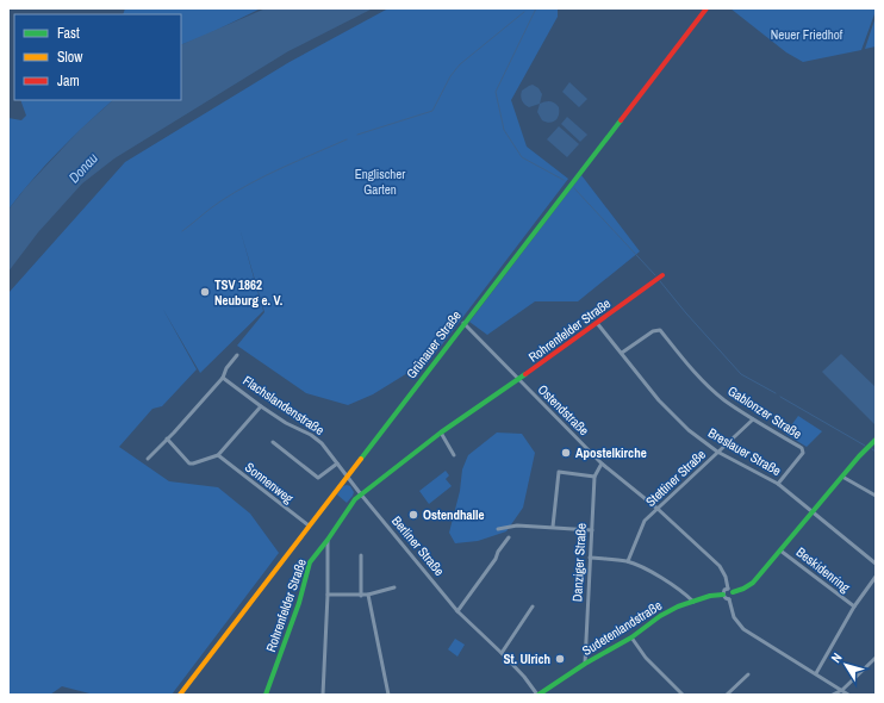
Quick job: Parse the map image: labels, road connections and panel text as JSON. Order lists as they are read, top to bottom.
{
  "streets": {
    "street": [
      "Rohrenfelder Straße",
      "Grünauer Straße",
      "Flachslandenstraße",
      "Ostendstraße",
      "Gablonzer Straße",
      "Breslauer Straße",
      "Stettiner Straße",
      "Sonnenweg",
      "Berliner Straße",
      "Danziger Straße",
      "Beskidenring",
      "Sudetenlandstraße"
    ]
  },
  "crossings": [
    ["Rohrenfelder Straße", "Ostendstraße"],
    ["Rohrenfelder Straße", "Breslauer Straße"],
    ["Rohrenfelder Straße", "Berliner Straße"],
    ["Grünauer Straße", "Flachslandenstraße"],
    ["Grünauer Straße", "Ostendstraße"],
    ["Grünauer Straße", "Sonnenweg"],
    ["Grünauer Straße", "Berliner Straße"],
    ["Flachslandenstraße", "Berliner Straße"],
    ["Ostendstraße", "Stettiner Straße"],
    ["Ostendstraße", "Danziger Straße"],
    ["Ostendstraße", "Sudetenlandstraße"],
    ["Gablonzer Straße", "Breslauer Straße"],
    ["Gablonzer Straße", "Stettiner Straße"],
    ["Breslauer Straße", "Stettiner Straße"],
    ["Berliner Straße", "Sudetenlandstraße"],
    ["Danziger Straße", "Sudetenlandstraße"]
  ],
  "water": ["Donau"],
  "parks": ["Neuer Friedhof", "Englischer Garten"],
  "places": [
    "TSV 1862 Neuburg e. V.",
    "Apostelkirche",
    "Ostendhalle",
    "St. Ulrich"
  ],
  "legend": ["Fast", "Slow", "Jam"],
  "north": "top left"
}
